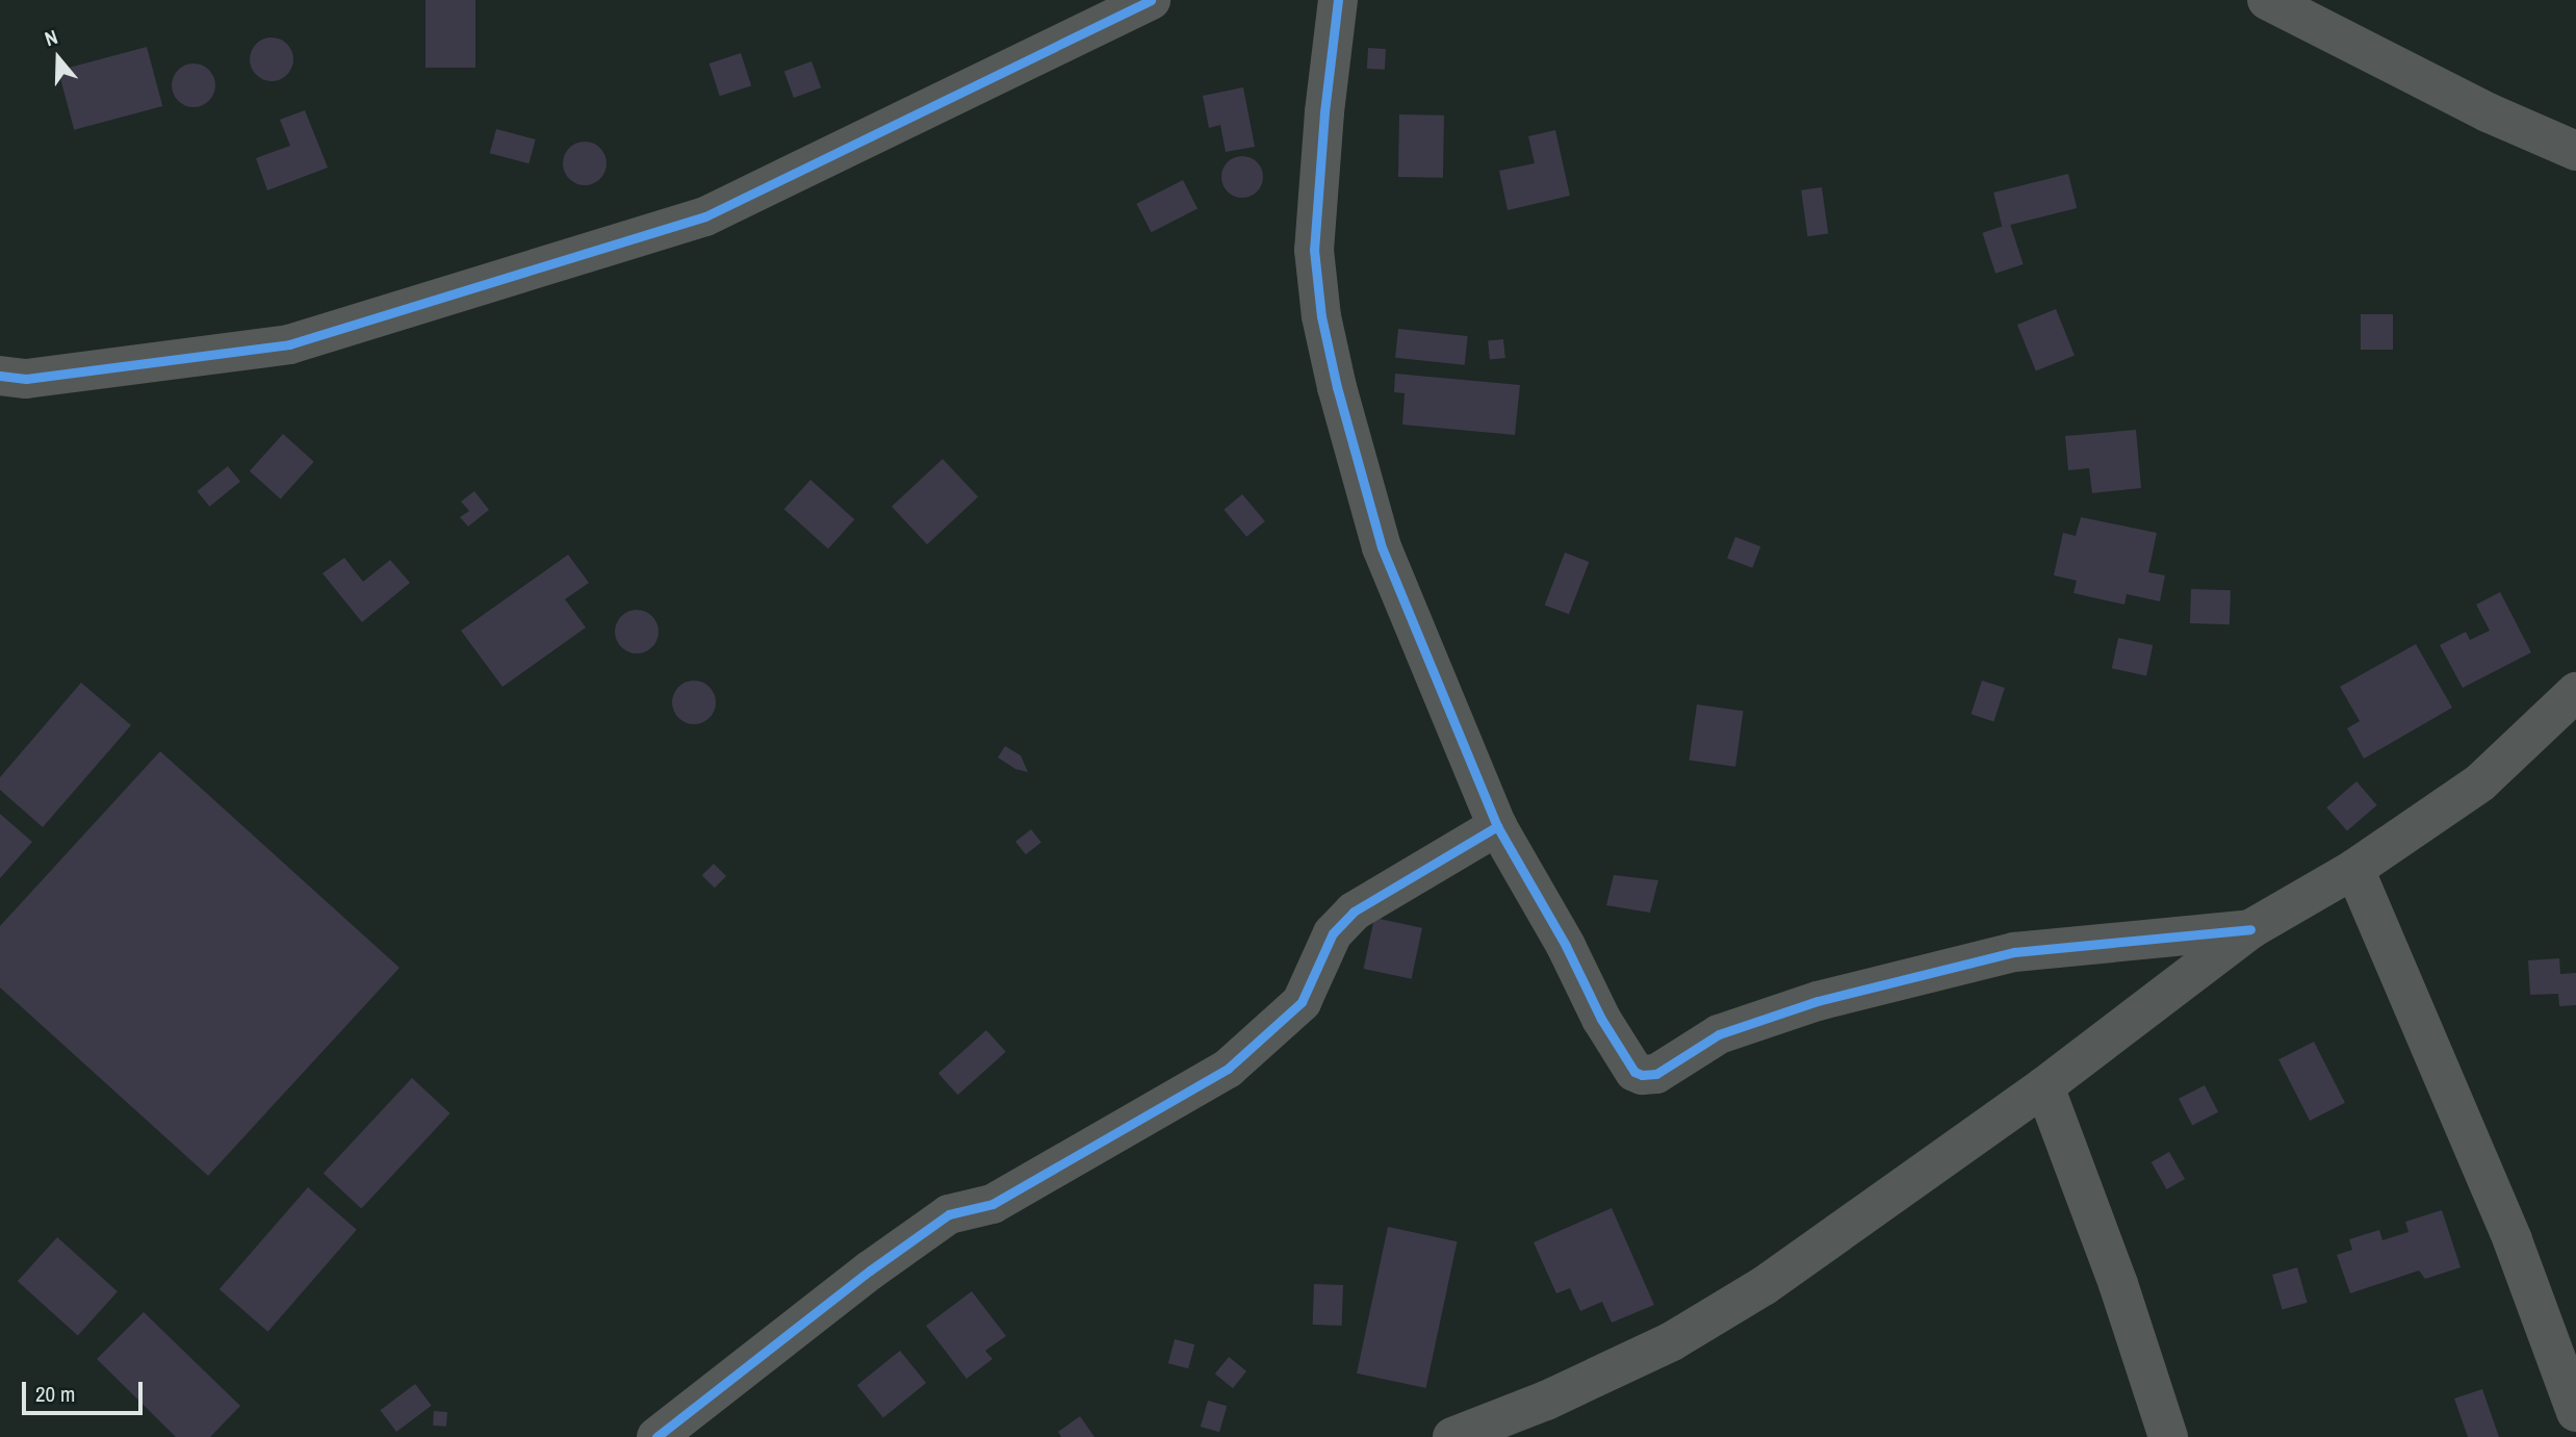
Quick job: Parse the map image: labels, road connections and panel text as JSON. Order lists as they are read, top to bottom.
{
  "scale_bar": "20 m",
  "north": "top"
}
